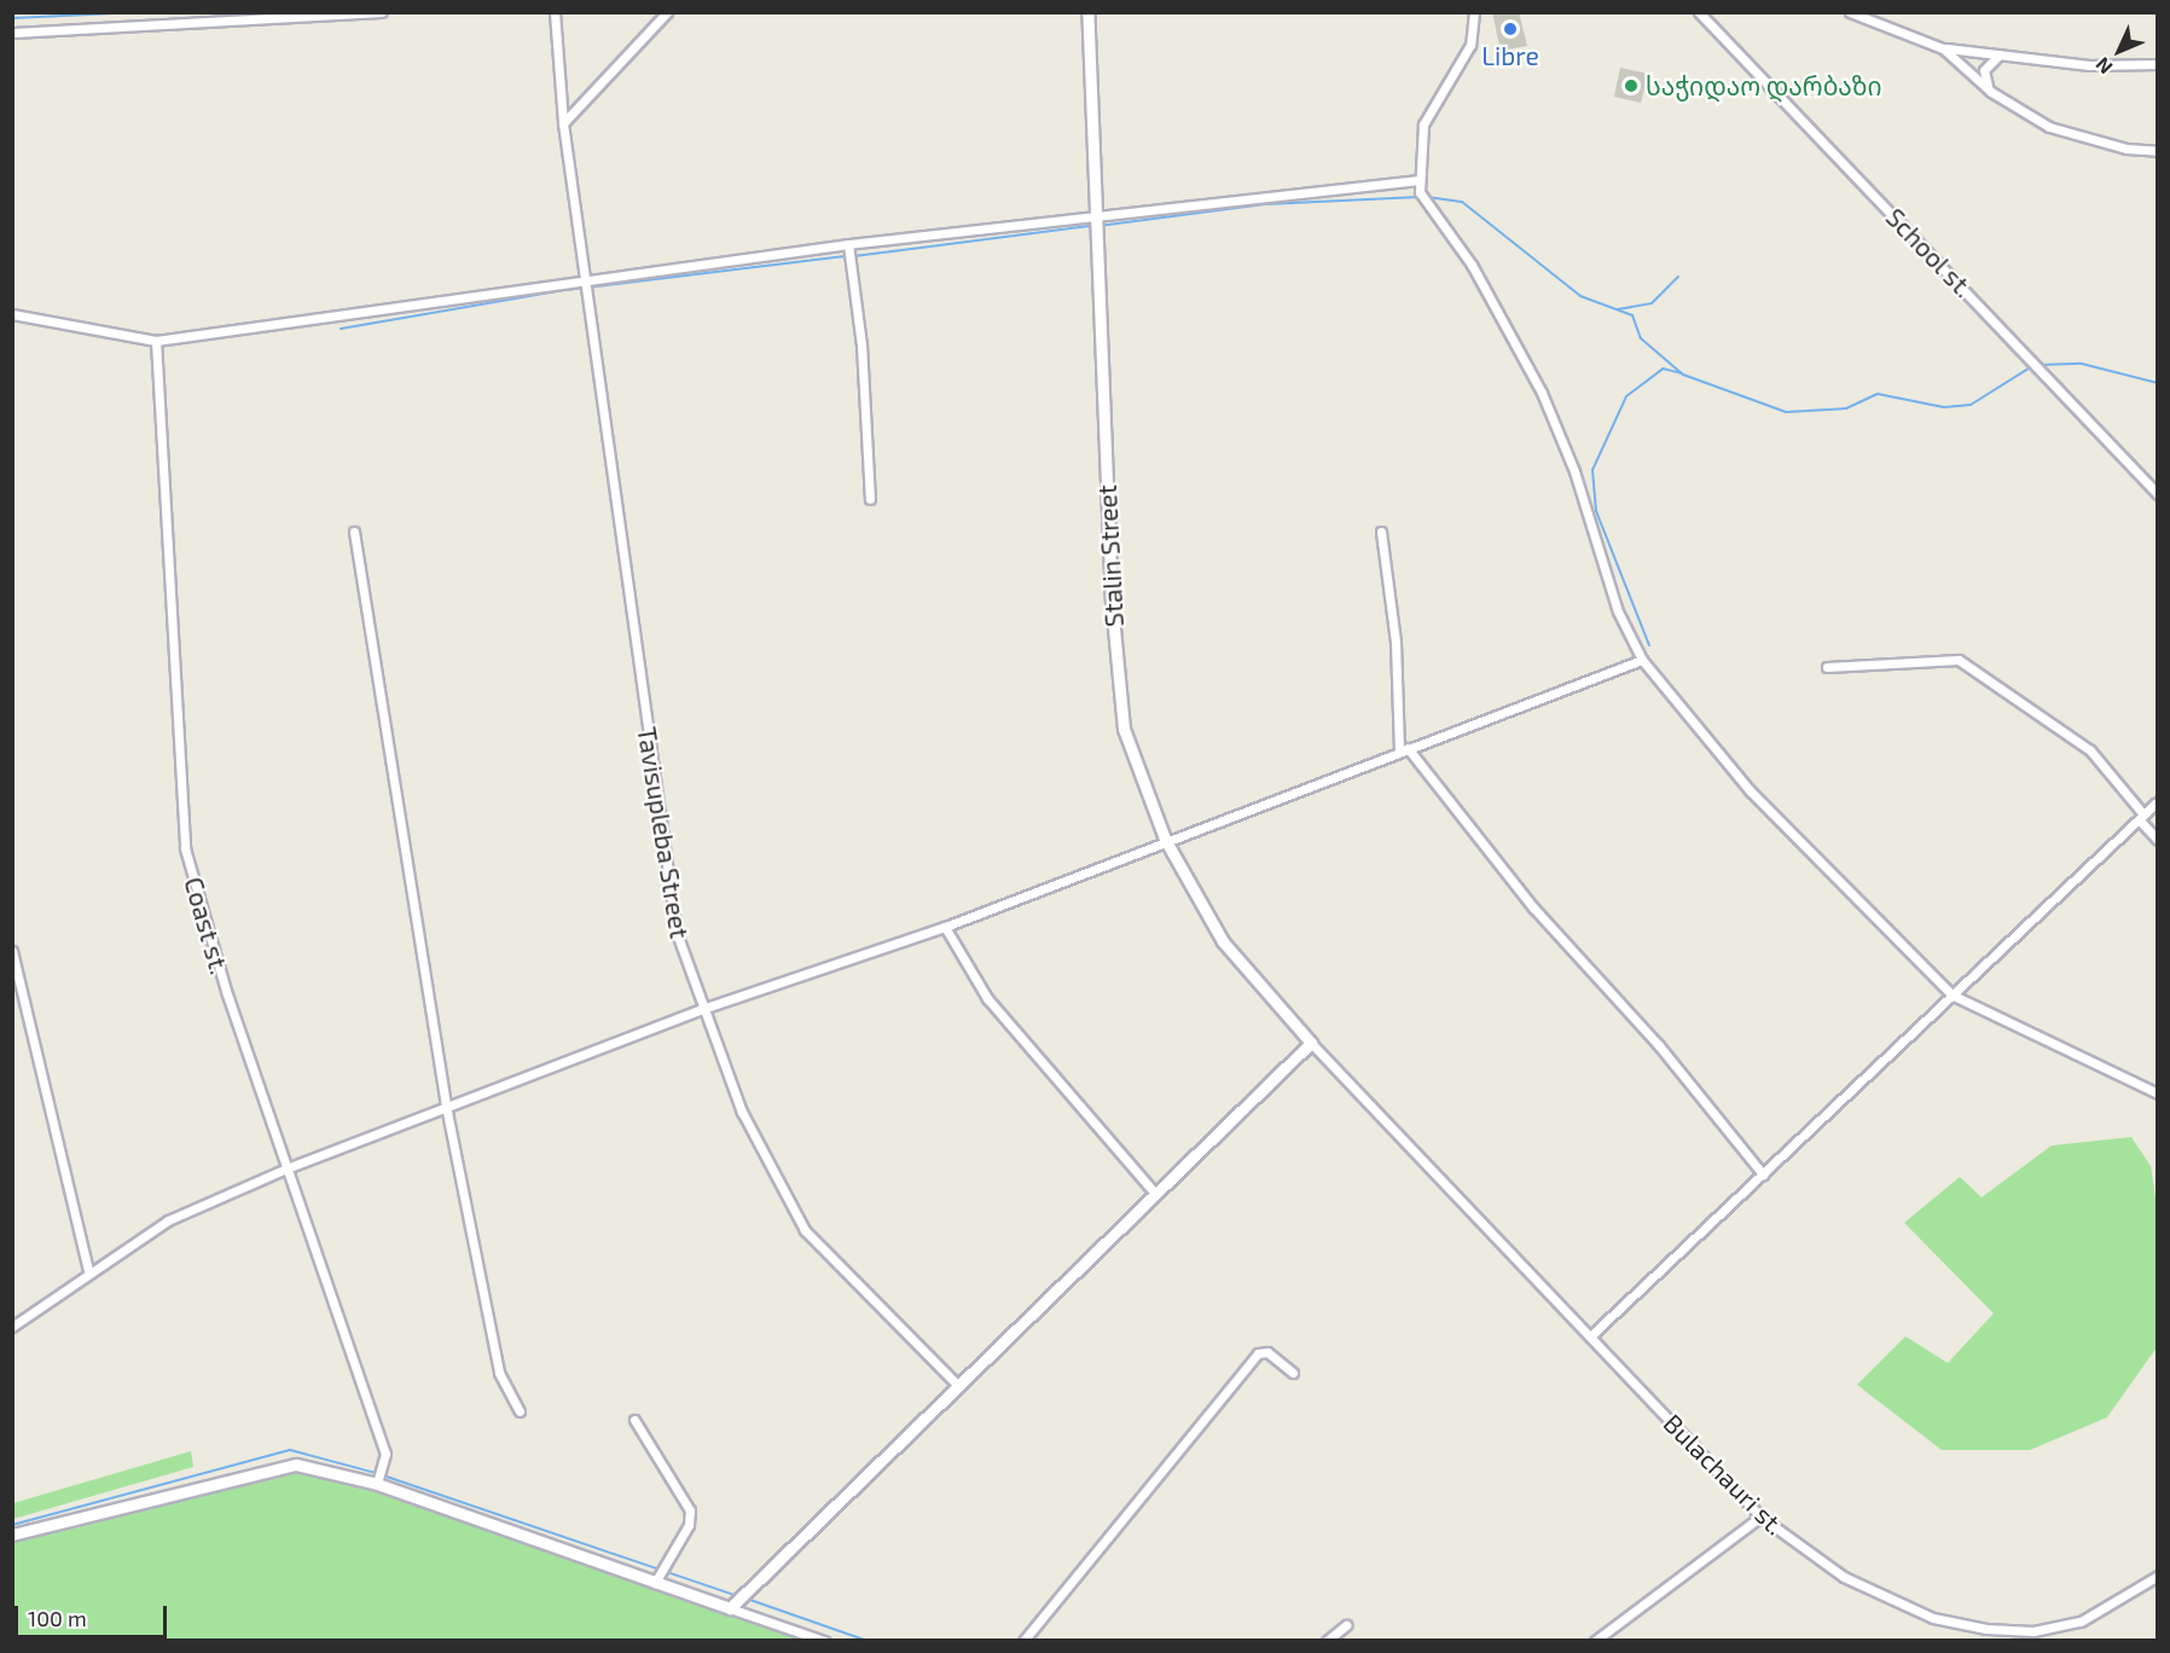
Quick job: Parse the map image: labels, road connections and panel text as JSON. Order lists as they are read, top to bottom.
{
  "streets": {
    "street": [
      "School st.",
      "Stalin Street",
      "Tavisupleba Street",
      "Coast st.",
      "Bulachauri st."
    ]
  },
  "crossings": [
    ["Stalin Street", "Bulachauri st."]
  ],
  "places": ["Libre", "საჭიდაო დარბაზი"],
  "scale_bar": "100 m",
  "north": "bottom left"
}
